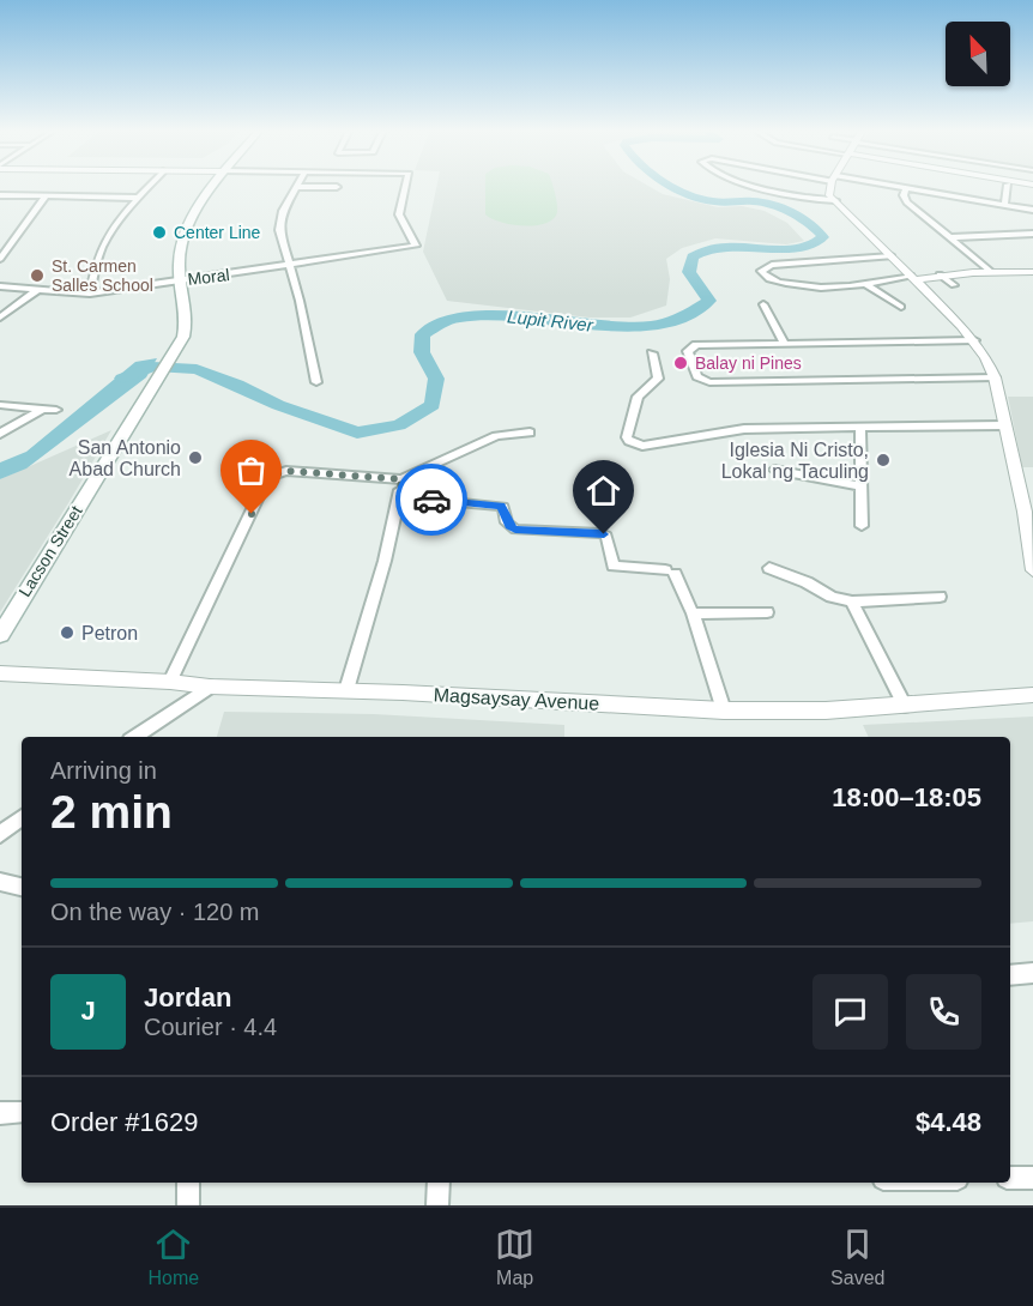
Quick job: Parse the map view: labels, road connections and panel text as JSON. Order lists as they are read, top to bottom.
{
  "streets": {
    "main road": ["Lacson Street"],
    "street": ["Moral", "Magsaysay Avenue"]
  },
  "crossings": [
    ["Moral", "Lacson Street"]
  ],
  "water": ["Lupit River"],
  "places": [
    "Center Line",
    "St. Carmen Salles School",
    "Balay ni Pines",
    "San Antonio Abad Church",
    "Iglesia Ni Cristo, Lokal ng Taculing",
    "Petron"
  ],
  "north": "top left",
  "page": {
    "heading": ["2 min", "Arriving in", "18:00–18:05"],
    "panel": [
      "Jordan",
      "Courier · 4.4",
      "Order #1629",
      "$4.48"
    ],
    "bar": "On the way · 120 m",
    "round": "J",
    "tabs": ["Home", "Map", "Saved"]
  }
}
